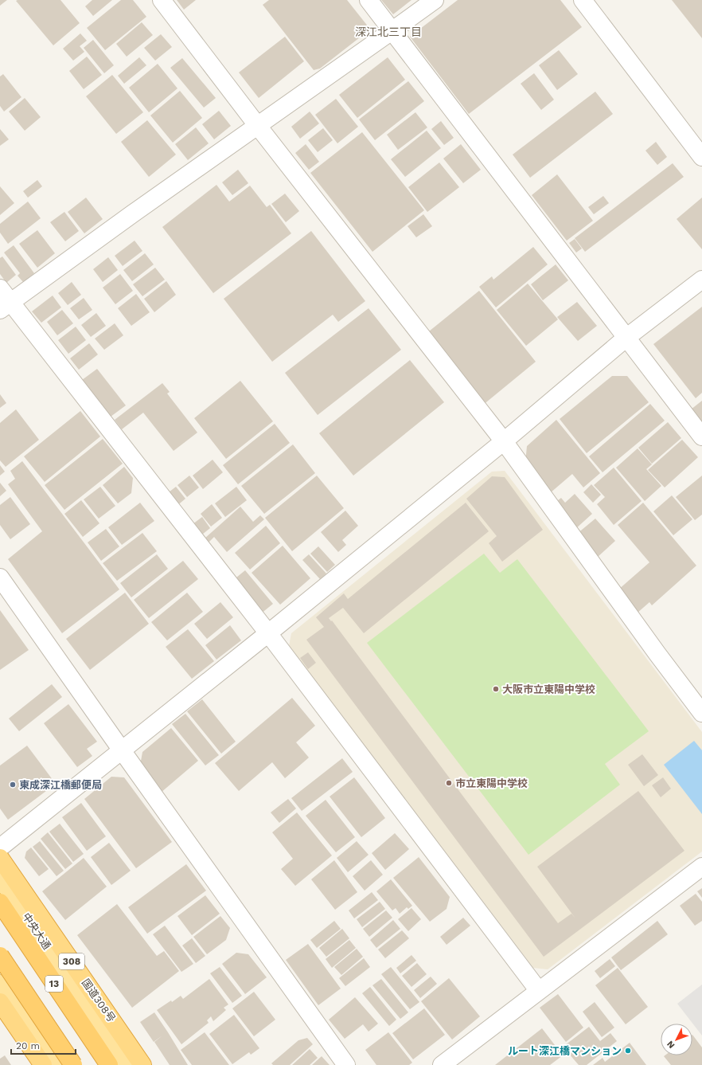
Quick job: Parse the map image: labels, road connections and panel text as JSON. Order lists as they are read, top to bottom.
{
  "streets": {
    "highway": ["308", "13", "国道308号"],
    "main road": ["中央大通"]
  },
  "districts": ["深江北三丁目"],
  "places": [
    "大阪市立東陽中学校",
    "市立東陽中学校",
    "東成深江橋郵便局",
    "ルート深江橋マンション"
  ],
  "scale_bar": "20 m",
  "north": "bottom left"
}
